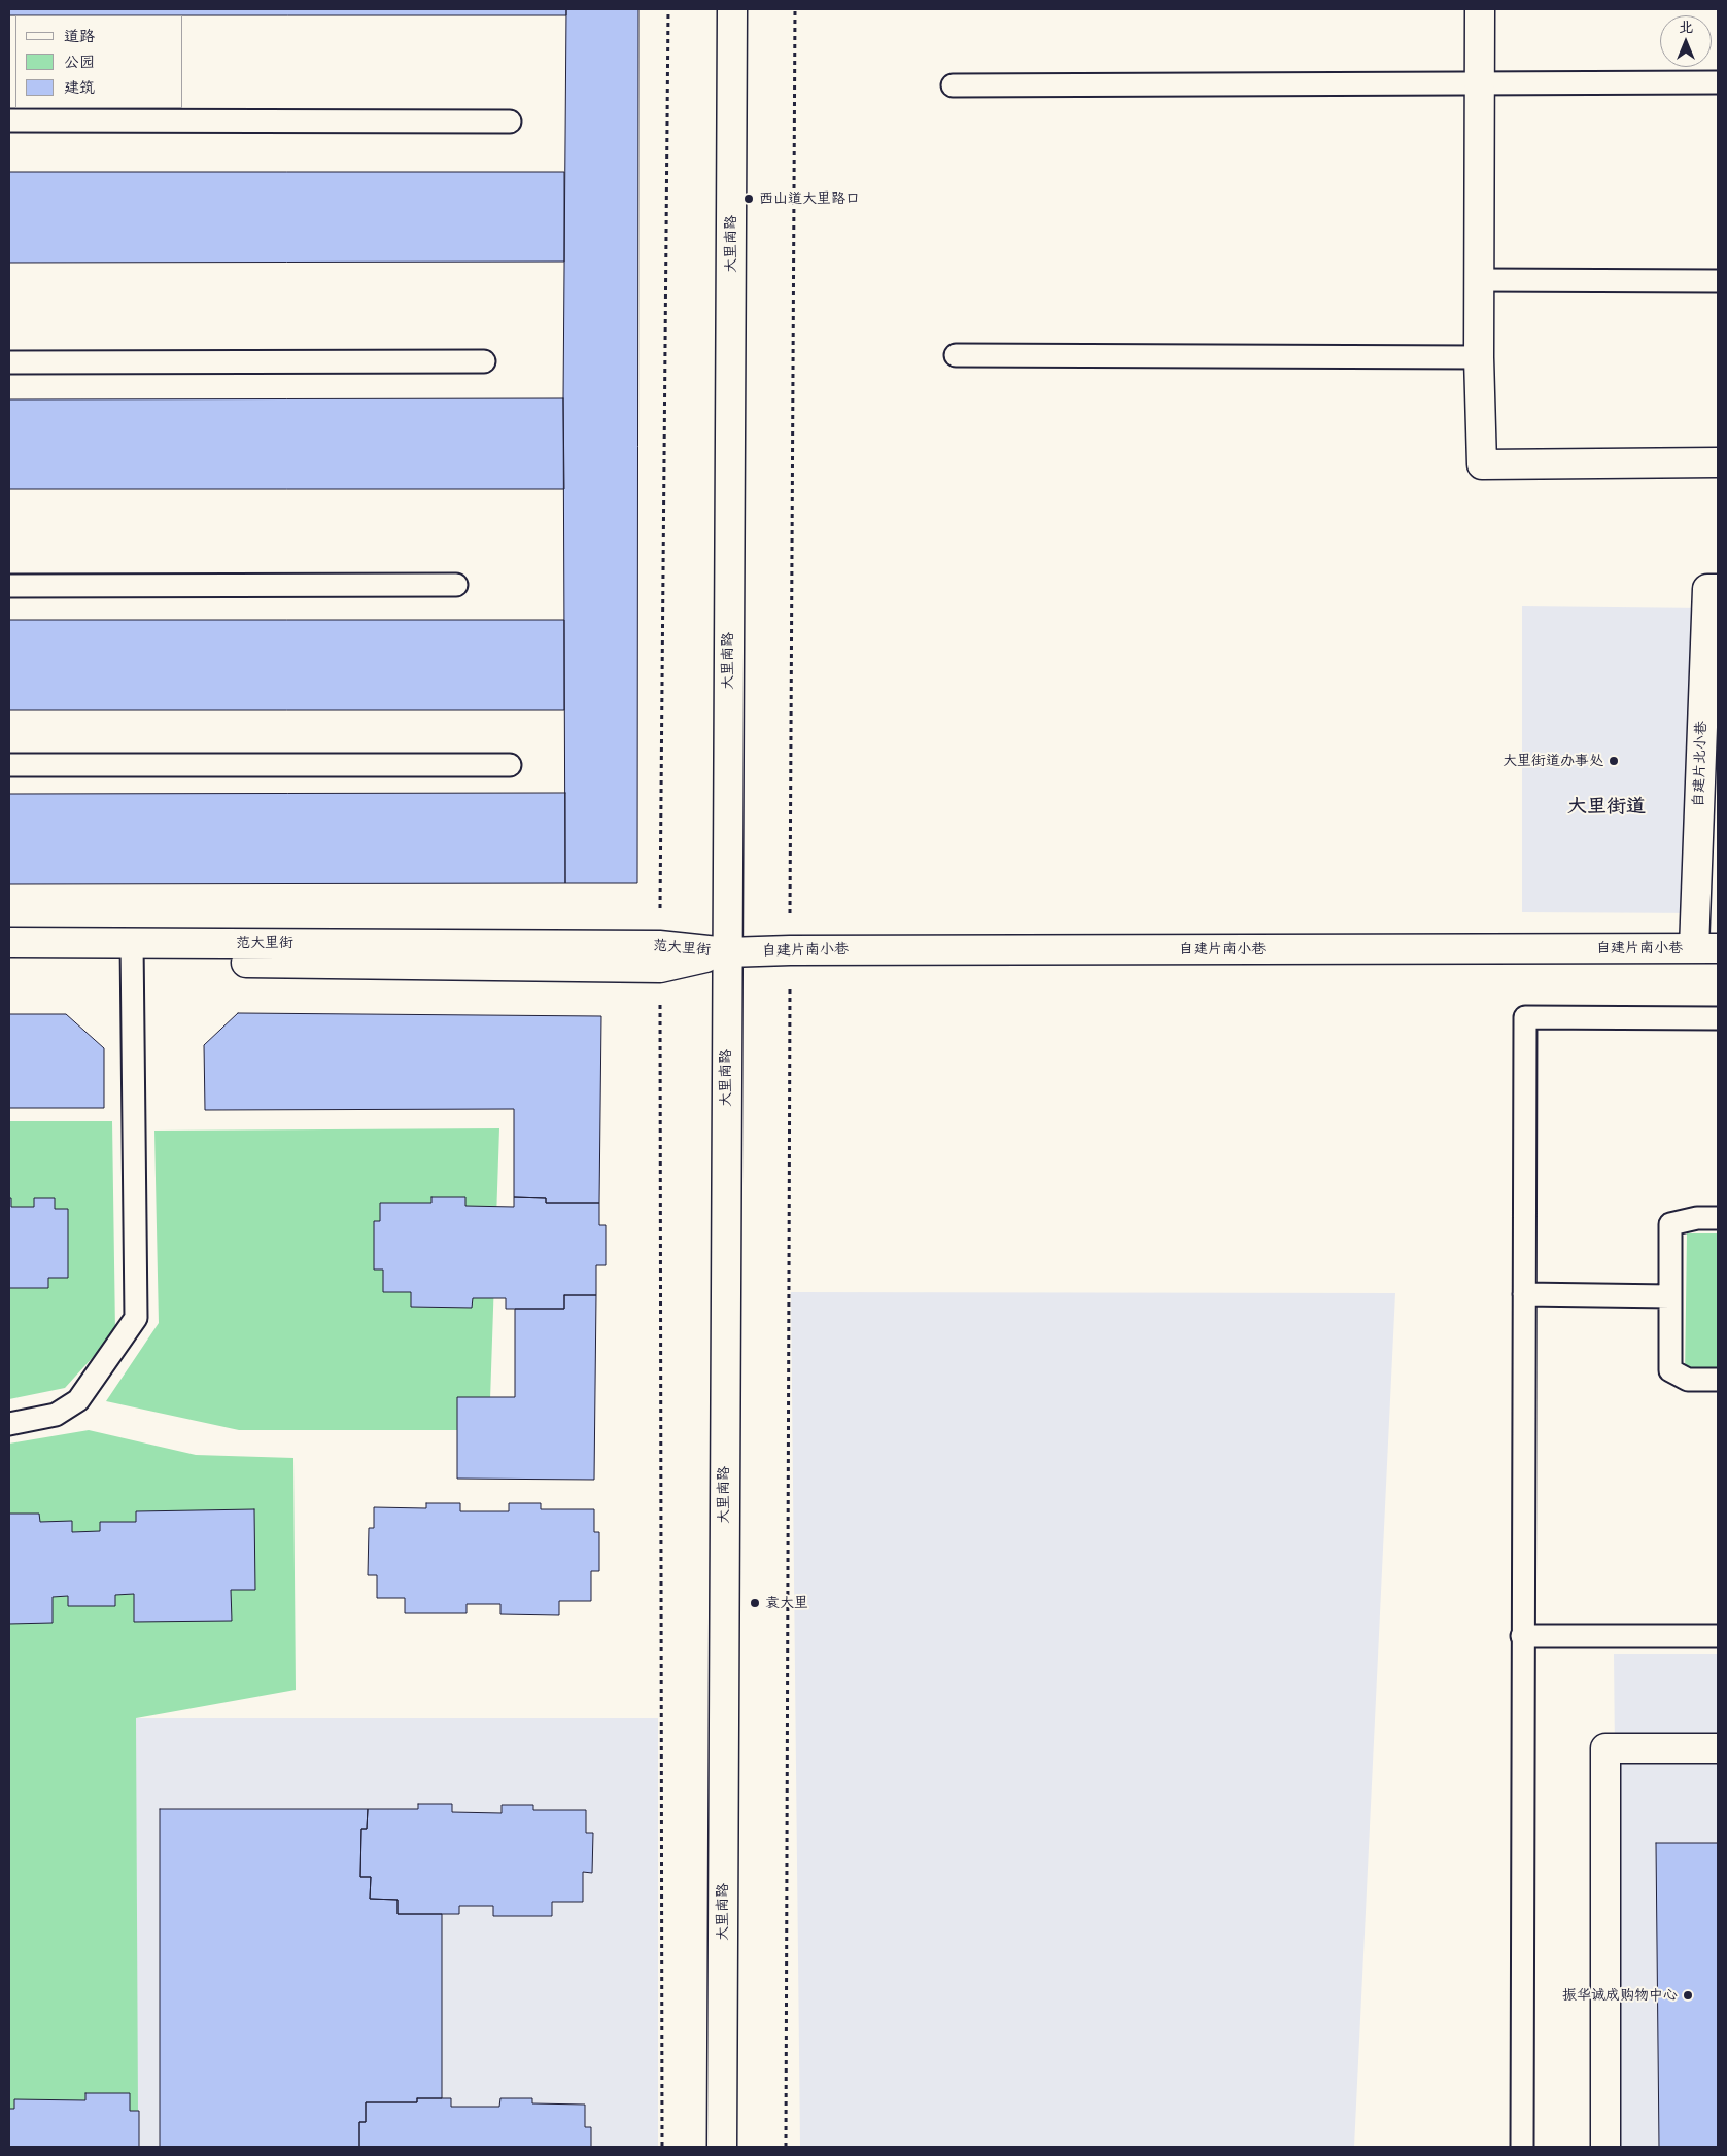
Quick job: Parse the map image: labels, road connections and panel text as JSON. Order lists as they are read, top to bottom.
{
  "streets": {
    "street": [
      "大里南路",
      "自建片北小巷",
      "范大里街",
      "自建片南小巷"
    ]
  },
  "crossings": [
    ["大里南路", "范大里街"],
    ["大里南路", "自建片南小巷"],
    ["自建片北小巷", "自建片南小巷"],
    ["范大里街", "自建片南小巷"]
  ],
  "districts": ["大里街道"],
  "places": [
    "西山道大里路口",
    "大里街道办事处",
    "袁大里",
    "振华诚成购物中心"
  ],
  "legend": ["道路", "公园", "建筑"],
  "north": "top"
}
